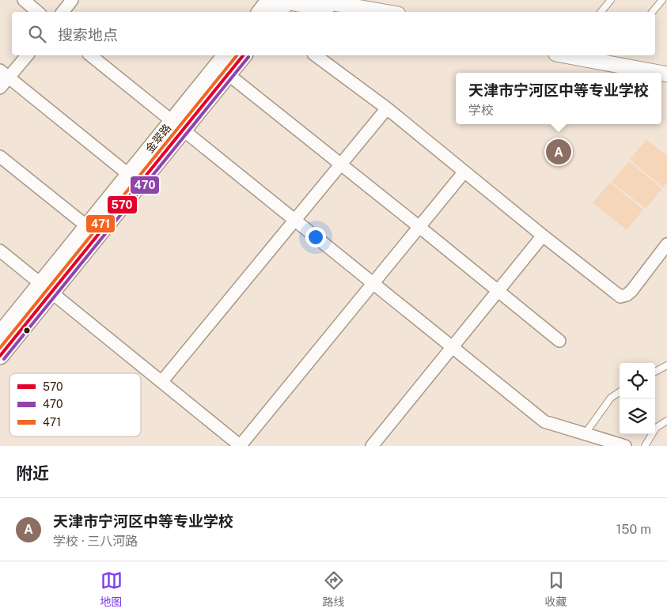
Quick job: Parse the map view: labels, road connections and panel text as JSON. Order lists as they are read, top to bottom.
{
  "streets": {
    "main road": ["金翠路"]
  },
  "lines": ["transit line 570", "transit line 471", "transit line 470"],
  "legend": ["570", "470", "471"],
  "page": {
    "search": "搜索地点",
    "popup": ["天津市宁河区中等专业学校", "学校"],
    "pins": "A",
    "heading": "附近",
    "list": [
      {
        "mark": "A",
        "name": "天津市宁河区中等专业学校",
        "note": "学校 · 三八河路",
        "value": "150 m"
      }
    ],
    "nav": ["地图", "路线", "收藏"]
  }
}
